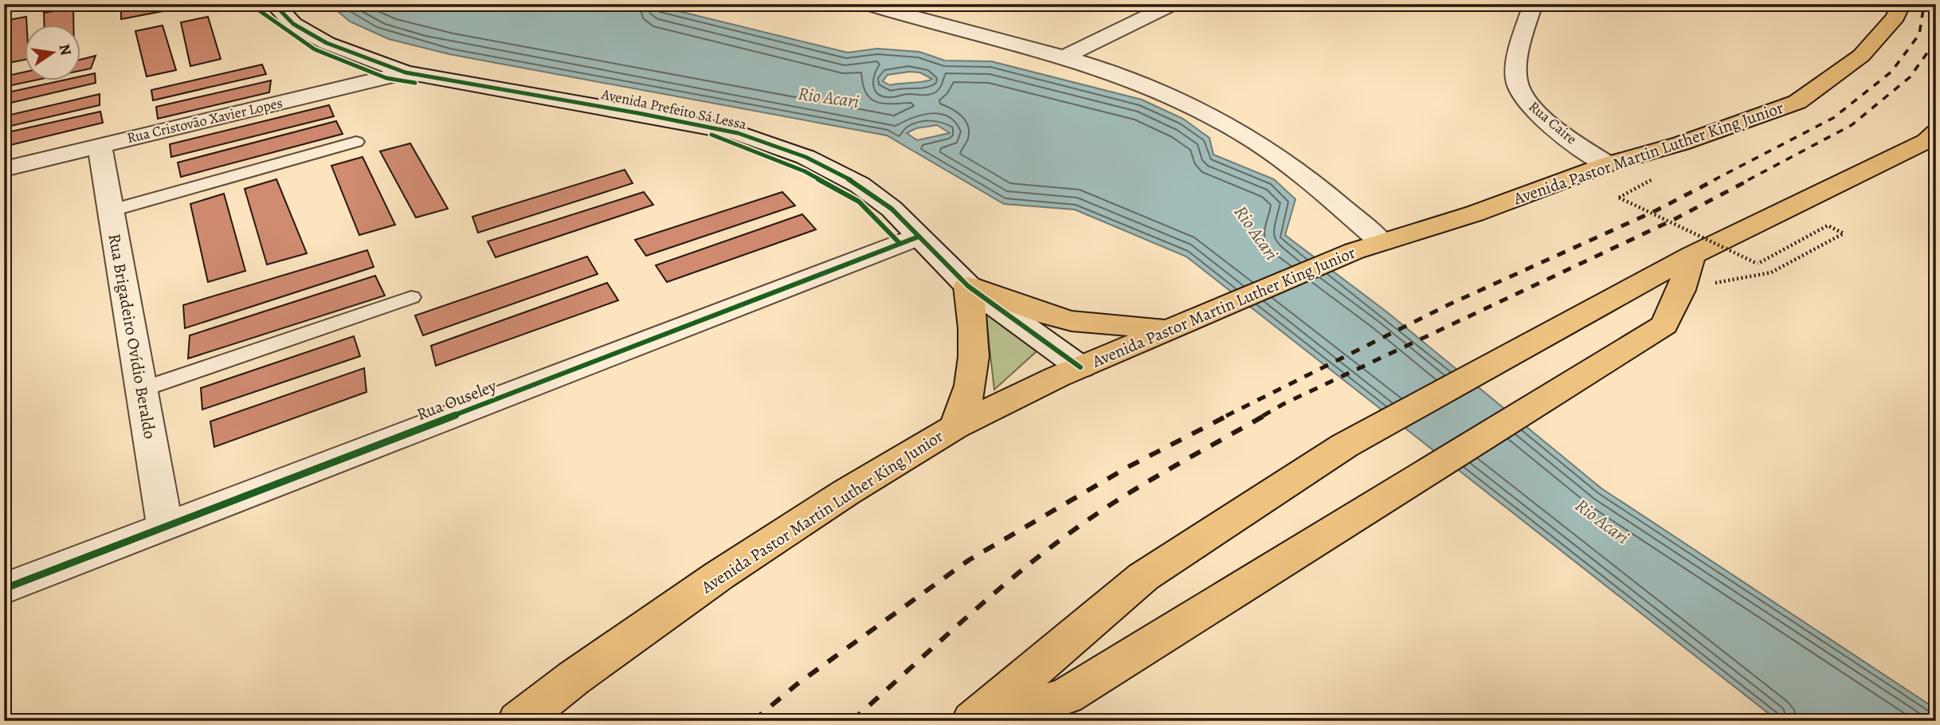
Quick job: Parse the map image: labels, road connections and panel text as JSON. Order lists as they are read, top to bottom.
{
  "streets": {
    "main road": ["Avenida Pastor Martin Luther King Junior"],
    "street": [
      "Avenida Prefeito Sá Lessa",
      "Rua Cristovão Xavier Lopes",
      "Rua Caire",
      "Rua Brigadeiro Ovídio Beraldo",
      "Rua Ouseley"
    ]
  },
  "crossings": [
    ["Avenida Prefeito Sá Lessa", "Rua Cristovão Xavier Lopes"],
    ["Avenida Prefeito Sá Lessa", "Avenida Pastor Martin Luther King Junior"],
    ["Avenida Prefeito Sá Lessa", "Rua Ouseley"],
    ["Rua Cristovão Xavier Lopes", "Rua Brigadeiro Ovídio Beraldo"],
    ["Rua Caire", "Avenida Pastor Martin Luther King Junior"],
    ["Rua Brigadeiro Ovídio Beraldo", "Rua Ouseley"]
  ],
  "water": ["Rio Acari"],
  "north": "right"
}
